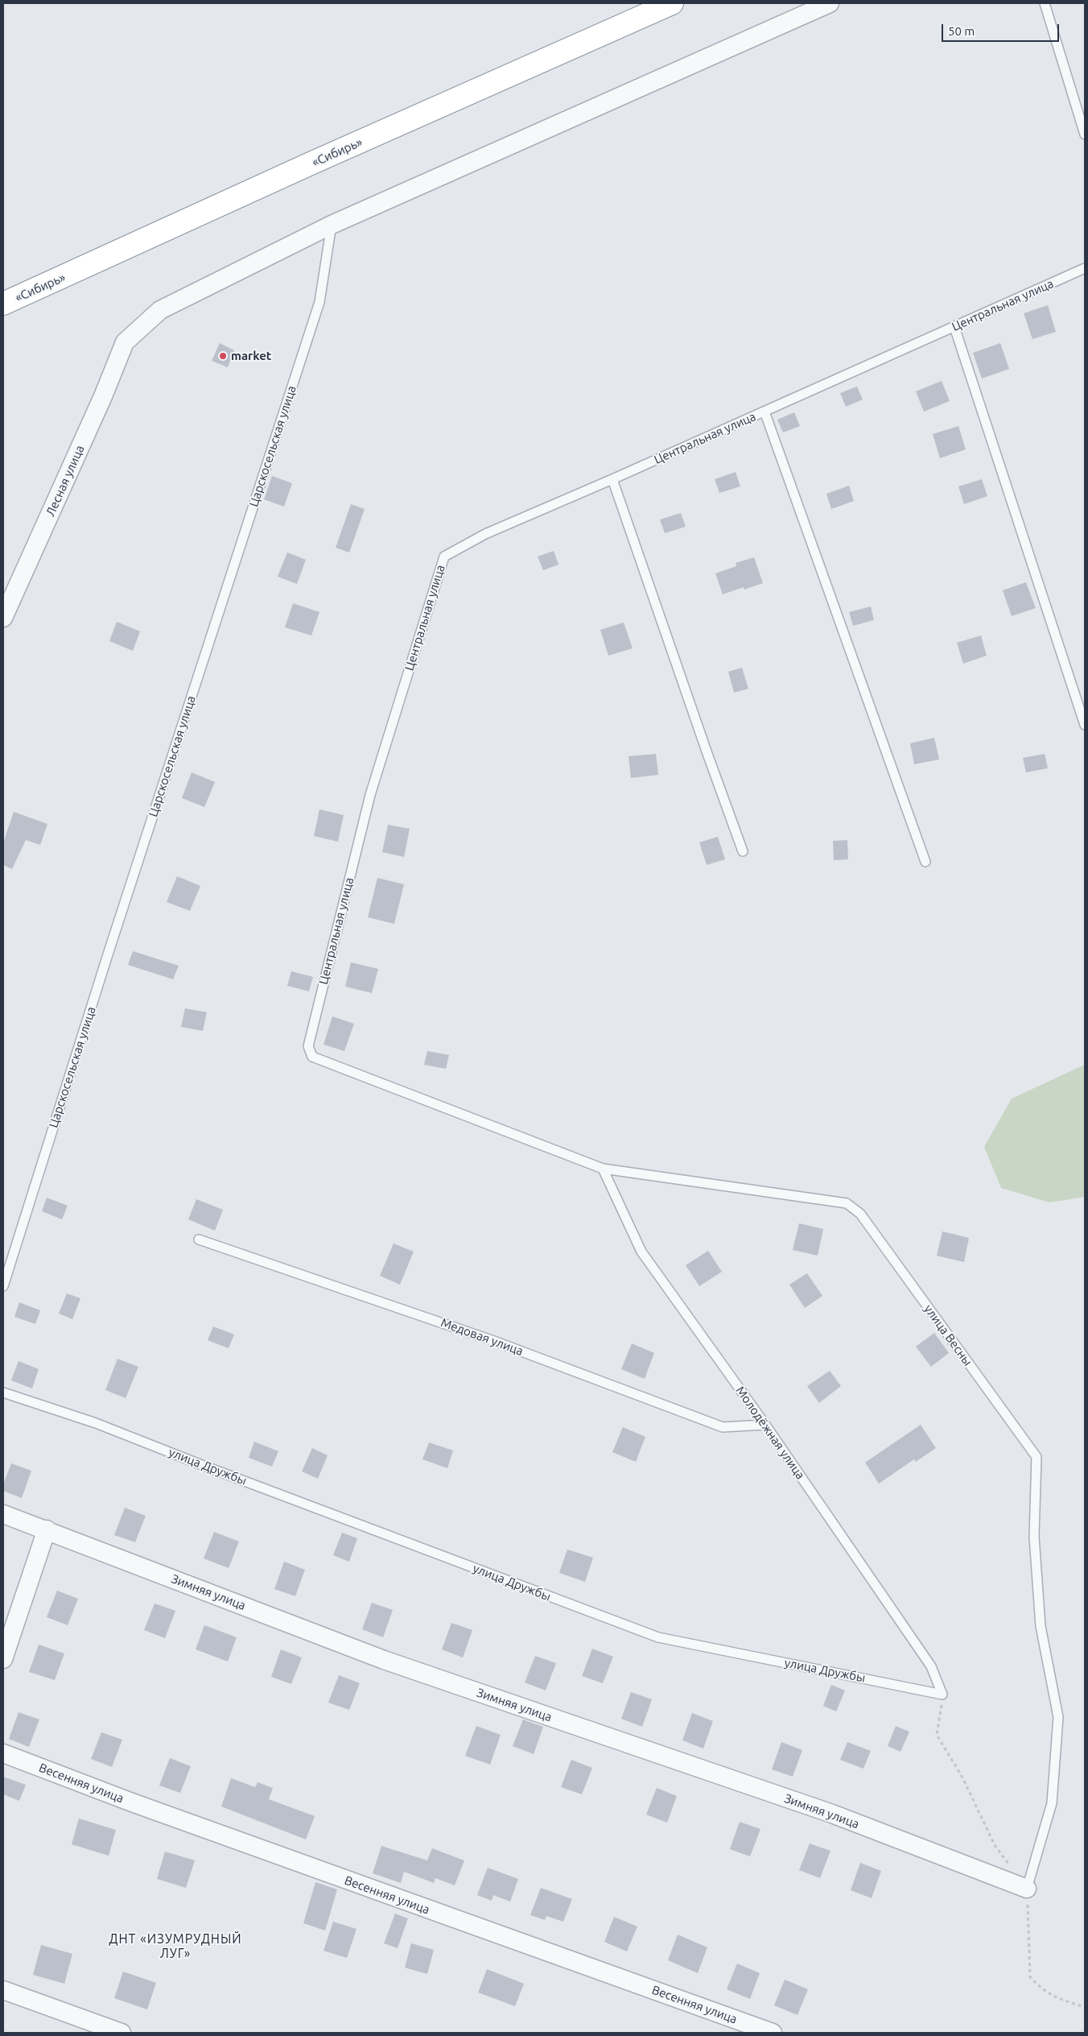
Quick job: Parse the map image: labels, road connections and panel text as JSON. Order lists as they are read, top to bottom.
{
  "streets": {
    "highway": ["«Сибирь»"],
    "street": ["Лесная улица", "Зимняя улица", "Весенняя улица"],
    "lane": [
      "Центральная улица",
      "Царскосельская улица",
      "улица Весны",
      "Медовая улица",
      "Молодёжная улица",
      "улица Дружбы"
    ]
  },
  "crossings": [
    ["Центральная улица", "улица Весны"],
    ["Центральная улица", "Молодёжная улица"],
    ["Царскосельская улица", "Лесная улица"],
    ["улица Весны", "Зимняя улица"],
    ["Медовая улица", "Молодёжная улица"],
    ["Молодёжная улица", "улица Дружбы"]
  ],
  "districts": ["ДНТ «ИЗУМРУДНЫЙ ЛУГ»"],
  "places": ["market"],
  "scale_bar": "50 m"
}
